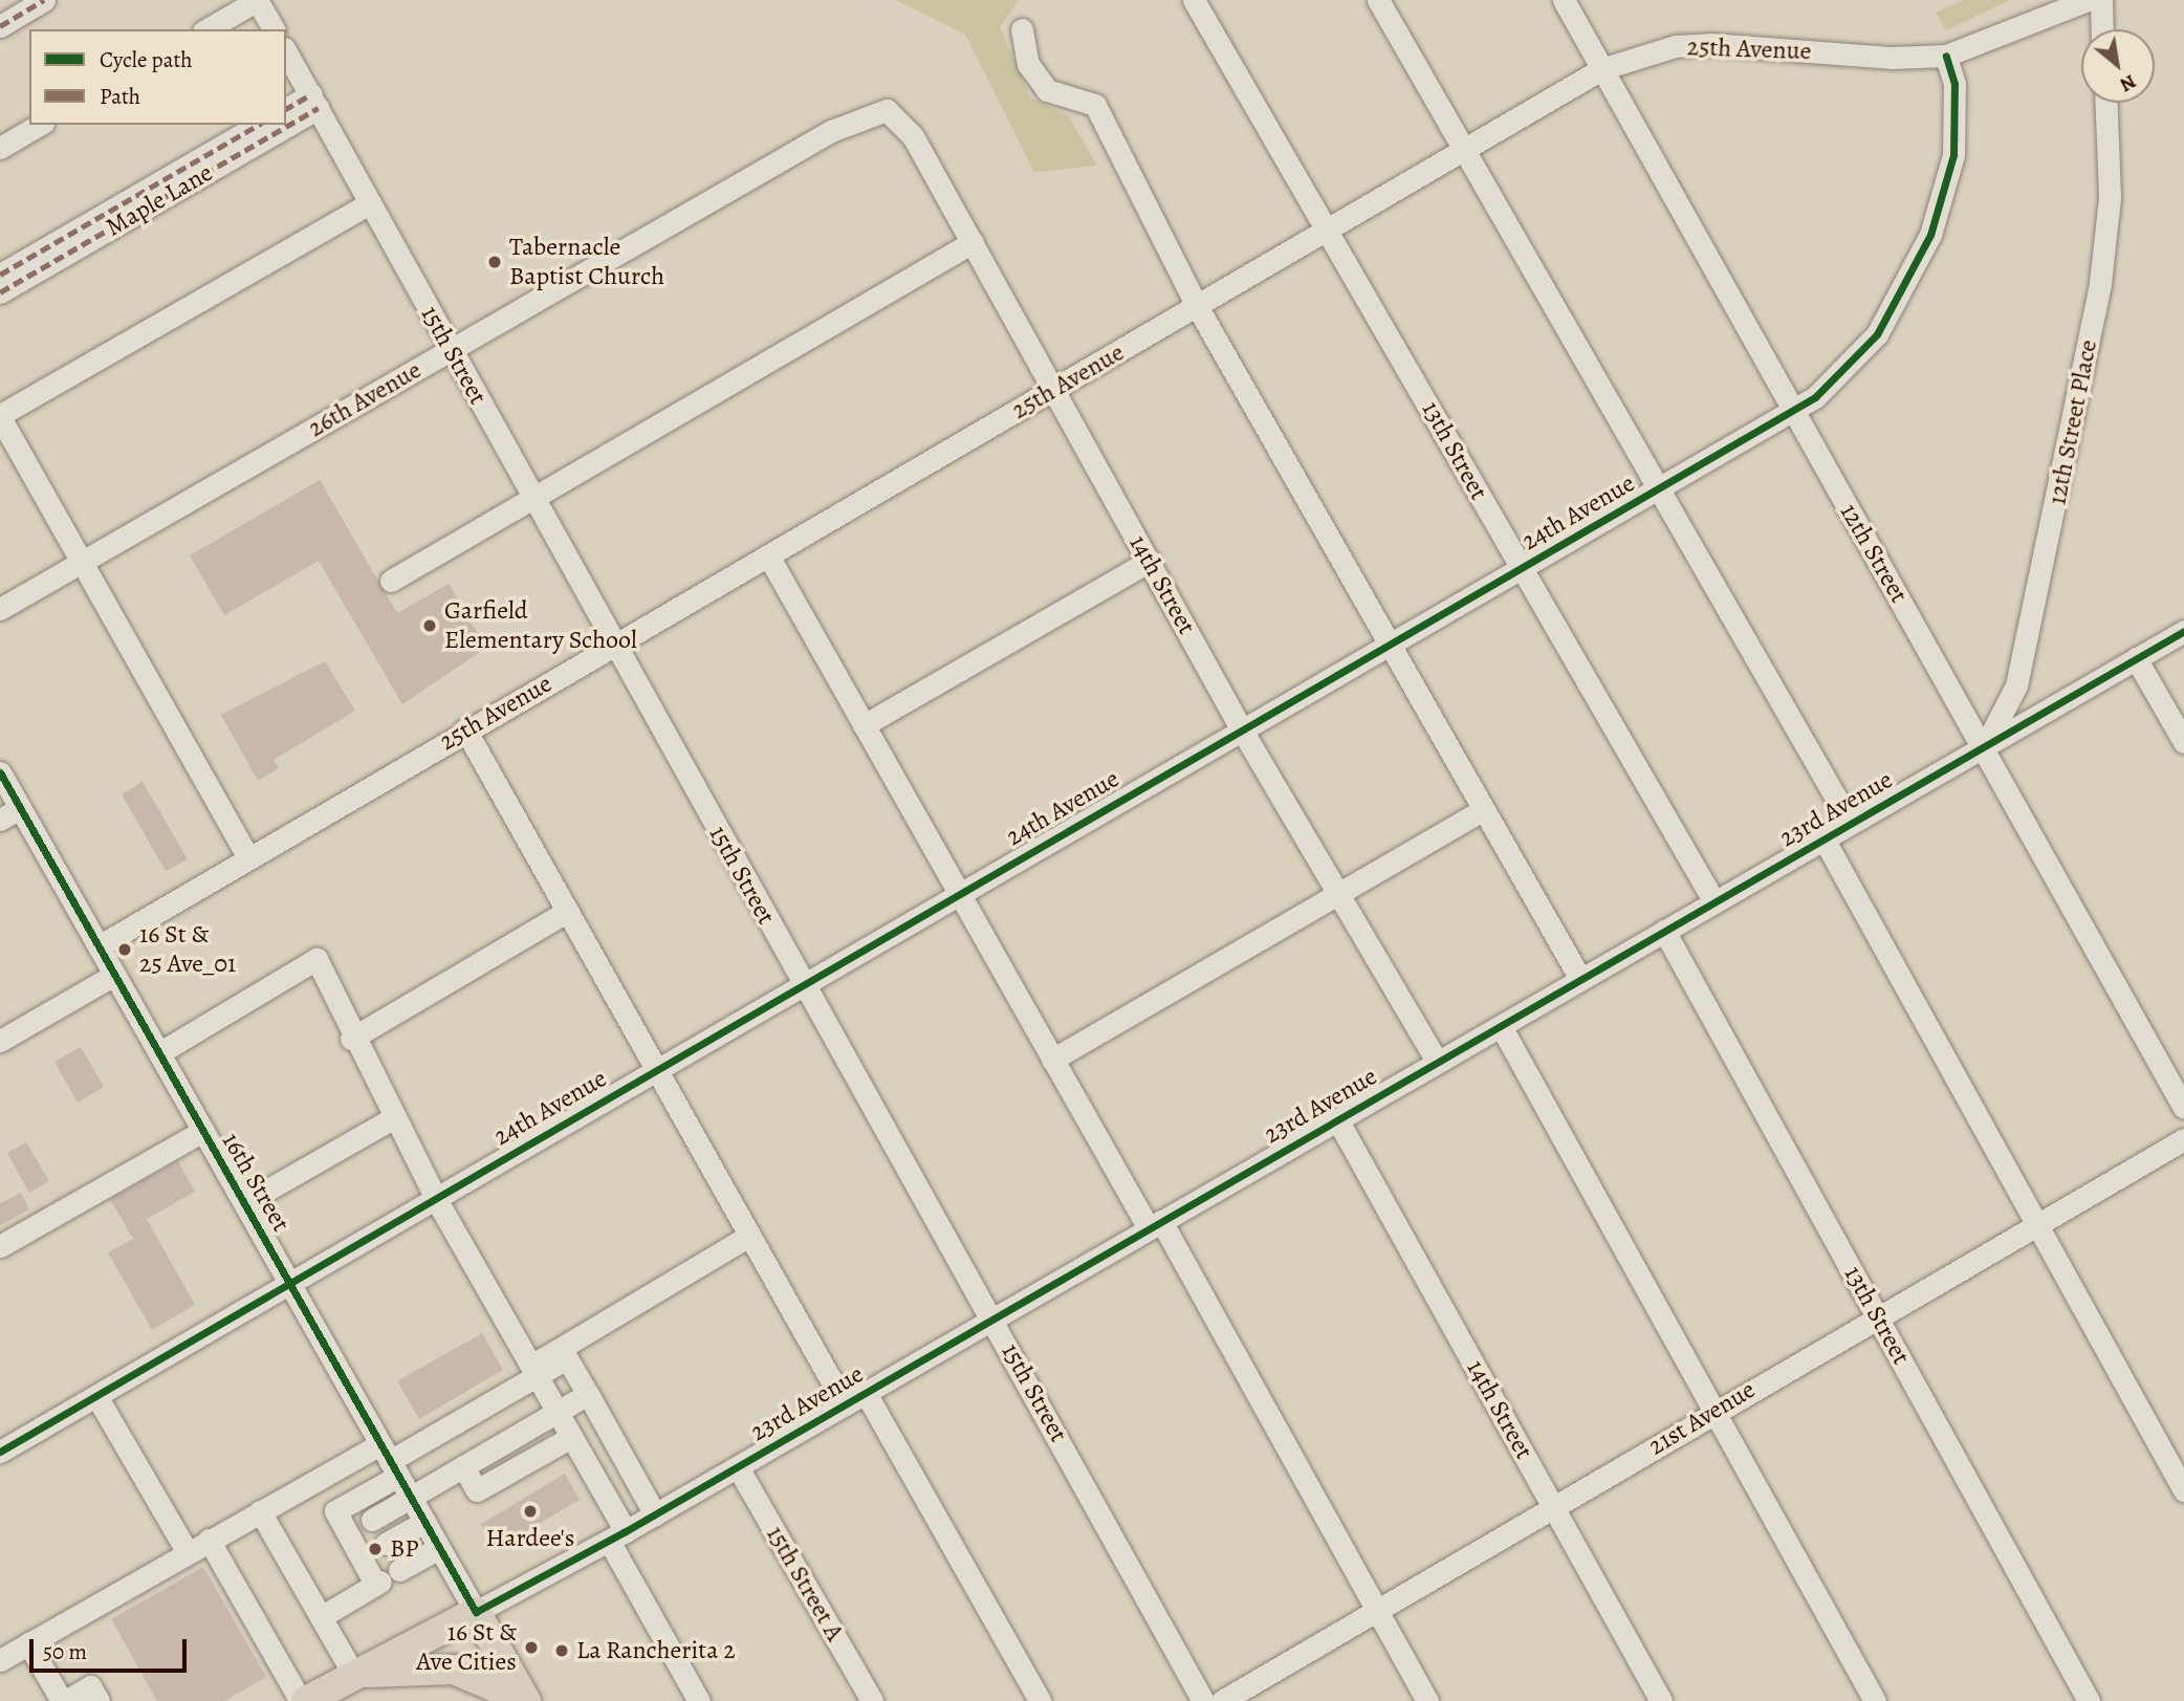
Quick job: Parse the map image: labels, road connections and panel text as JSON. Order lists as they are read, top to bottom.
{
  "streets": {
    "main road": ["16th Street"],
    "street": [
      "25th Avenue",
      "Maple Lane",
      "15th Street",
      "26th Avenue",
      "12th Street Place",
      "13th Street",
      "24th Avenue",
      "12th Street",
      "14th Street",
      "23rd Avenue",
      "21st Avenue",
      "15th Street A"
    ]
  },
  "crossings": [
    ["25th Avenue", "15th Street"],
    ["25th Avenue", "13th Street"],
    ["25th Avenue", "24th Avenue"],
    ["25th Avenue", "12th Street"],
    ["25th Avenue", "14th Street"],
    ["25th Avenue", "16th Street"],
    ["Maple Lane", "15th Street"],
    ["15th Street", "26th Avenue"],
    ["15th Street", "24th Avenue"],
    ["15th Street", "23rd Avenue"],
    ["26th Avenue", "14th Street"],
    ["12th Street Place", "12th Street"],
    ["12th Street Place", "23rd Avenue"],
    ["13th Street", "24th Avenue"],
    ["13th Street", "23rd Avenue"],
    ["13th Street", "21st Avenue"],
    ["24th Avenue", "12th Street"],
    ["24th Avenue", "14th Street"],
    ["24th Avenue", "16th Street"],
    ["12th Street", "23rd Avenue"],
    ["14th Street", "23rd Avenue"],
    ["14th Street", "21st Avenue"],
    ["23rd Avenue", "16th Street"],
    ["23rd Avenue", "15th Street A"]
  ],
  "places": [
    "Tabernacle Baptist Church",
    "Garfield Elementary School",
    "16 St & 25 Ave_01",
    "Hardee's",
    "BP",
    "16 St & Ave Cities",
    "La Rancherita 2"
  ],
  "legend": ["Cycle path", "Path"],
  "scale_bar": "50 m",
  "north": "bottom right"
}
